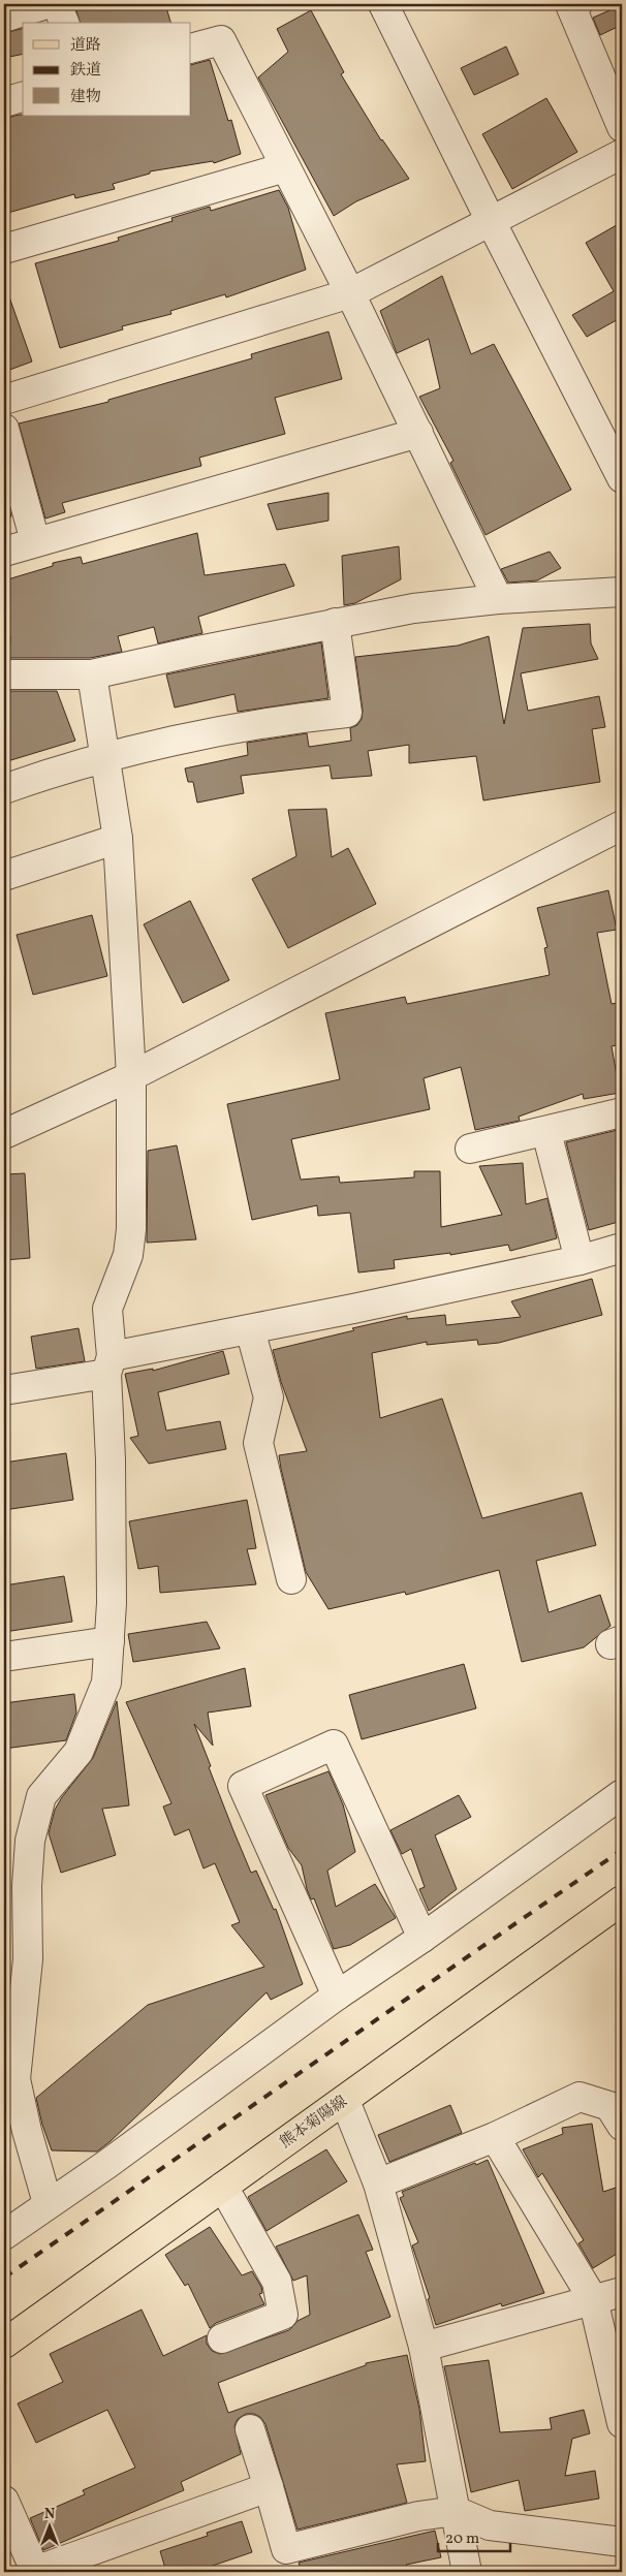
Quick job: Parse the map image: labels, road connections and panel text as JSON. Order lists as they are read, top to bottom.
{
  "streets": {
    "main road": ["熊本菊陽線"]
  },
  "legend": ["道路", "鉄道", "建物"],
  "scale_bar": "20 m",
  "north": "top"
}
